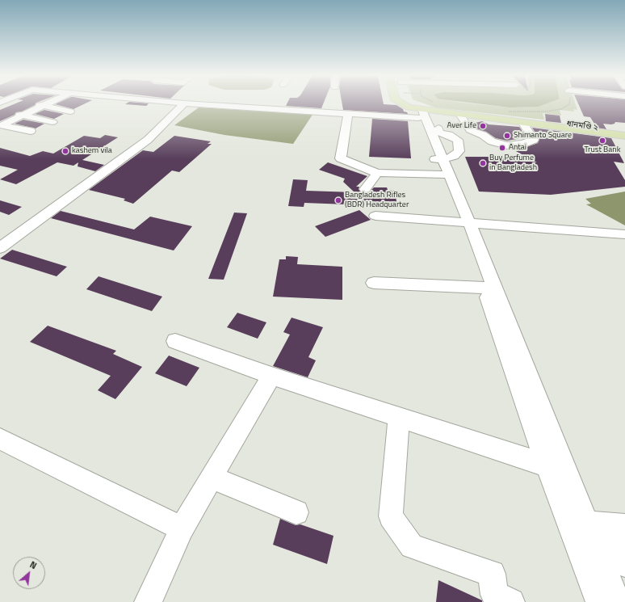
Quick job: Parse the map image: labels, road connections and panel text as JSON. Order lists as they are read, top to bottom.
{
  "streets": {
    "main road": ["ধানমণ্ডি ২"]
  },
  "places": [
    "Aver Life",
    "Shimanto Square",
    "Trust Bank",
    "Antai",
    "kashem vila",
    "Buy Perfume in Bangladesh",
    "Bangladesh Rifles (BDR) Headquarter"
  ],
  "north": "top right"
}
